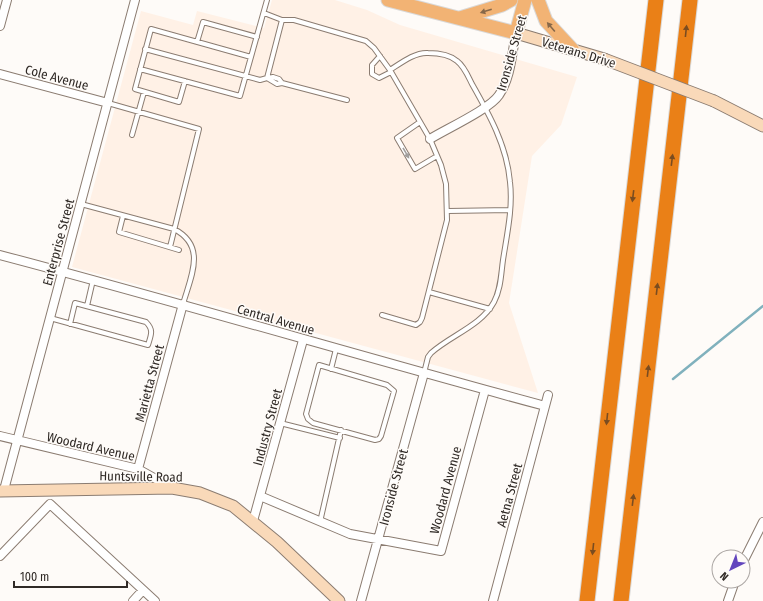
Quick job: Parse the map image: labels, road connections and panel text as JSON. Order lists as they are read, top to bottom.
{
  "streets": {
    "main road": ["Veterans Drive", "Ironside Street", "Huntsville Road"],
    "street": [
      "Cole Avenue",
      "Enterprise Street",
      "Central Avenue",
      "Marietta Street",
      "Industry Street",
      "Woodard Avenue",
      "Aetna Street"
    ]
  },
  "crossings": [
    ["Veterans Drive", "Ironside Street"],
    ["Ironside Street", "Central Avenue"],
    ["Ironside Street", "Woodard Avenue"],
    ["Cole Avenue", "Enterprise Street"],
    ["Enterprise Street", "Central Avenue"],
    ["Enterprise Street", "Woodard Avenue"],
    ["Enterprise Street", "Huntsville Road"],
    ["Central Avenue", "Marietta Street"],
    ["Central Avenue", "Industry Street"],
    ["Central Avenue", "Woodard Avenue"],
    ["Central Avenue", "Aetna Street"],
    ["Marietta Street", "Woodard Avenue"],
    ["Industry Street", "Woodard Avenue"],
    ["Industry Street", "Huntsville Road"],
    ["Woodard Avenue", "Huntsville Road"]
  ],
  "scale_bar": "100 m",
  "north": "bottom left"
}
